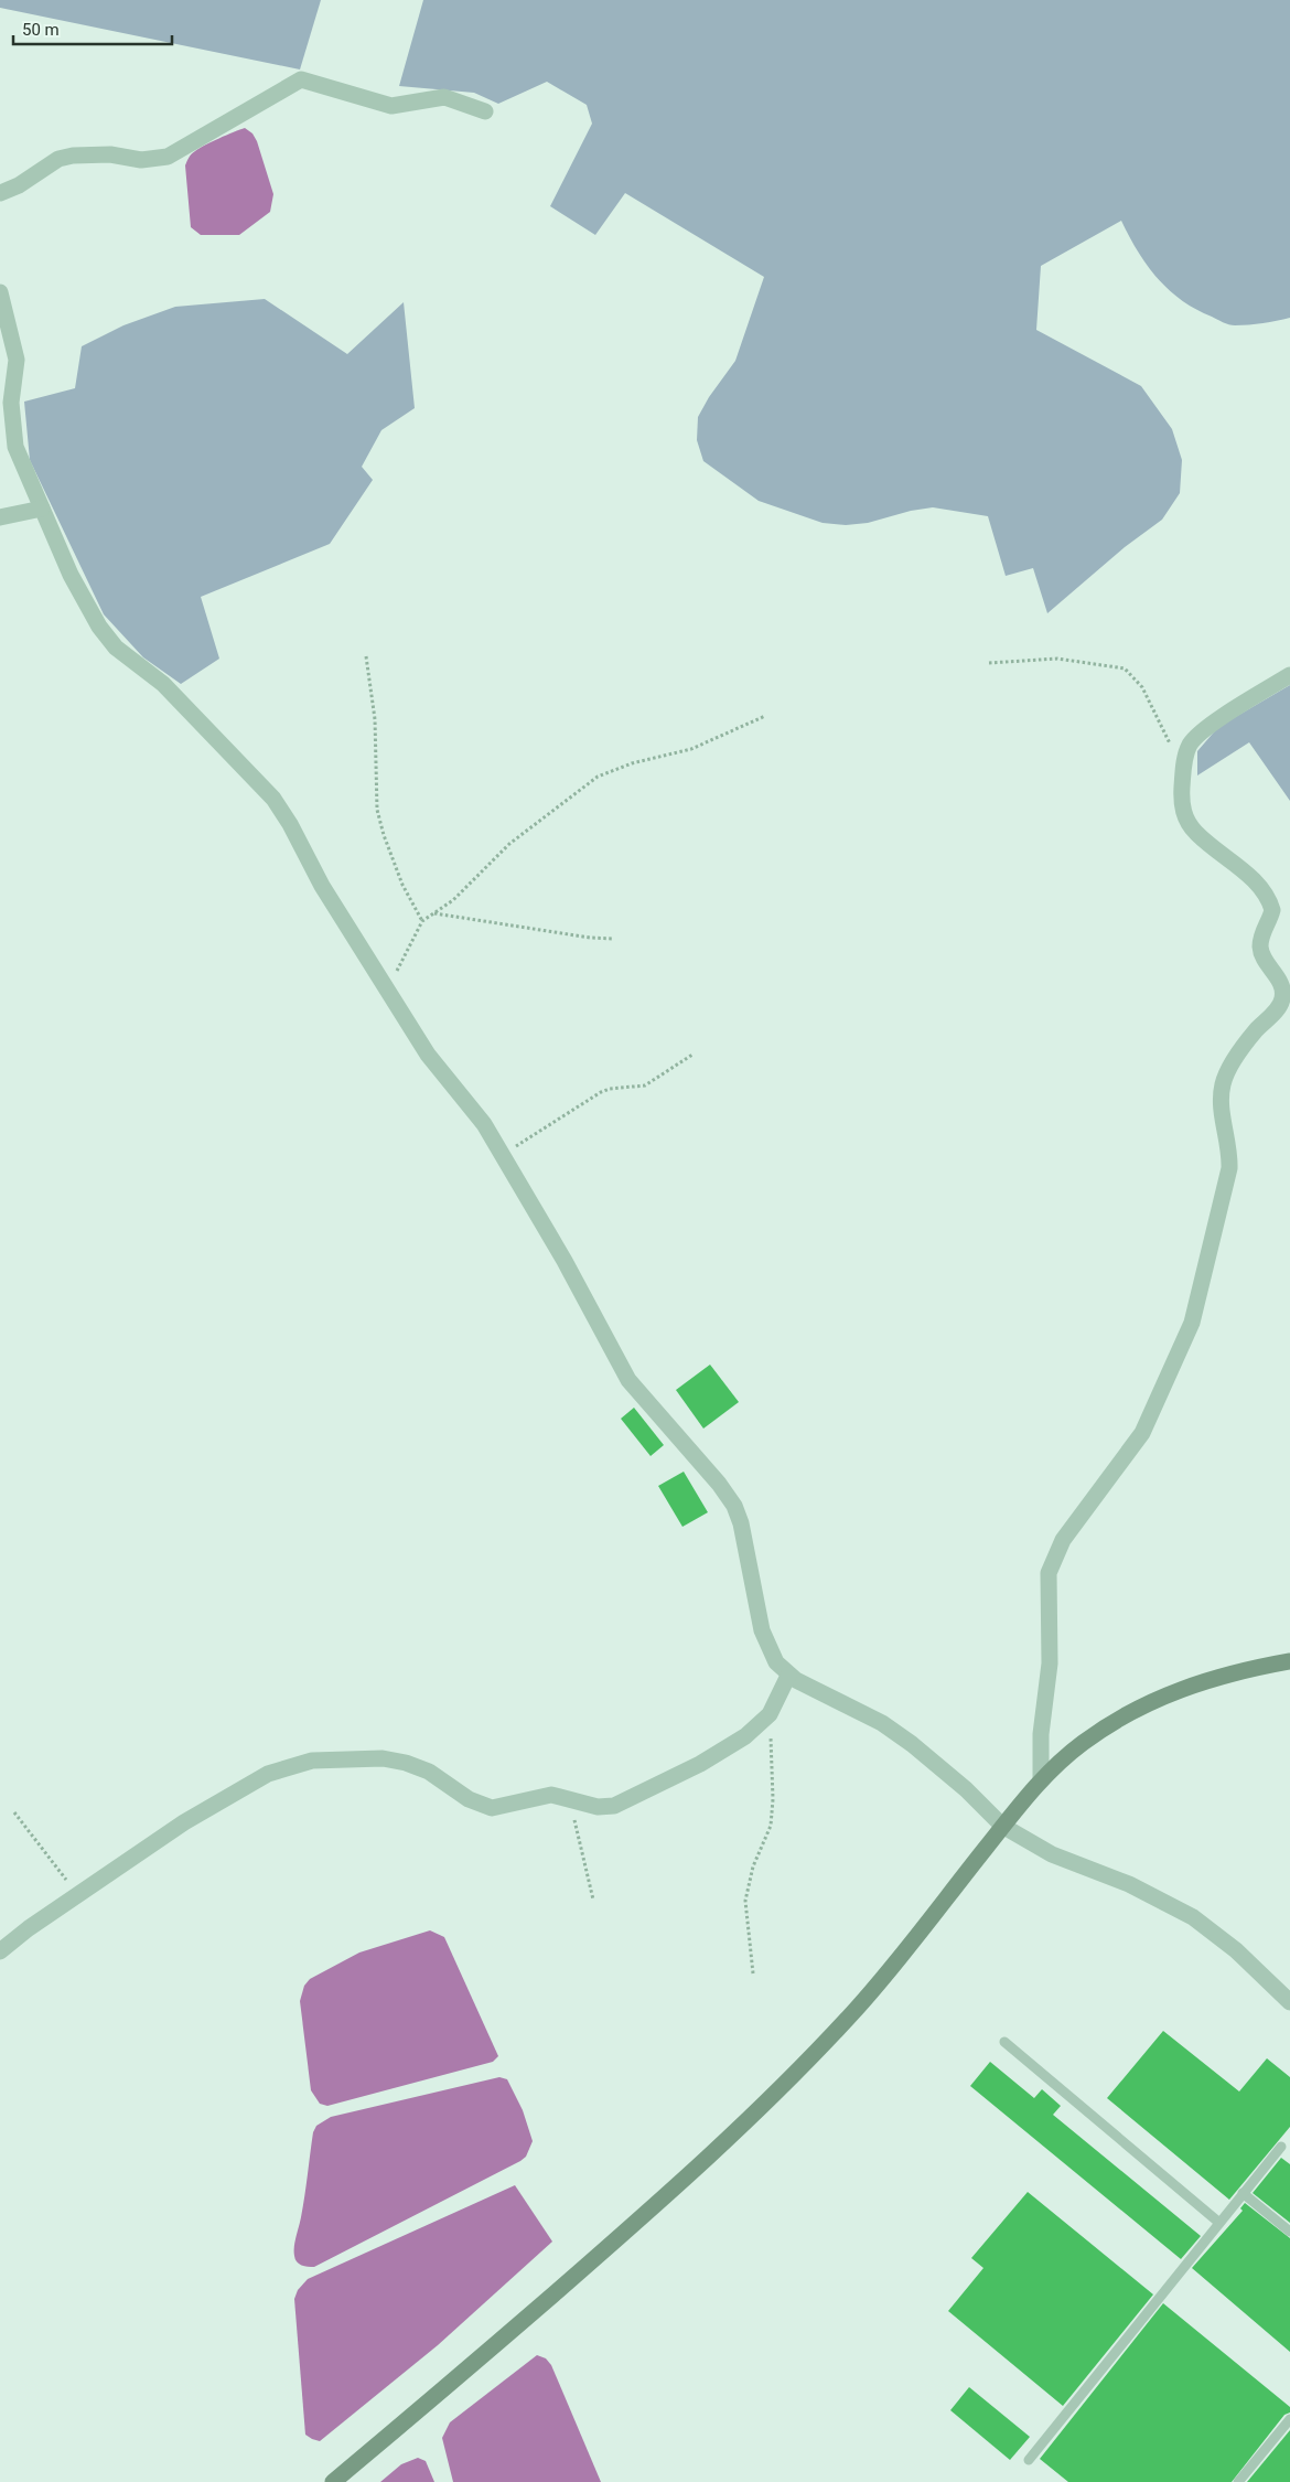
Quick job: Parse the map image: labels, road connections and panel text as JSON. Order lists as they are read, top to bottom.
{
  "scale_bar": "50 m"
}
